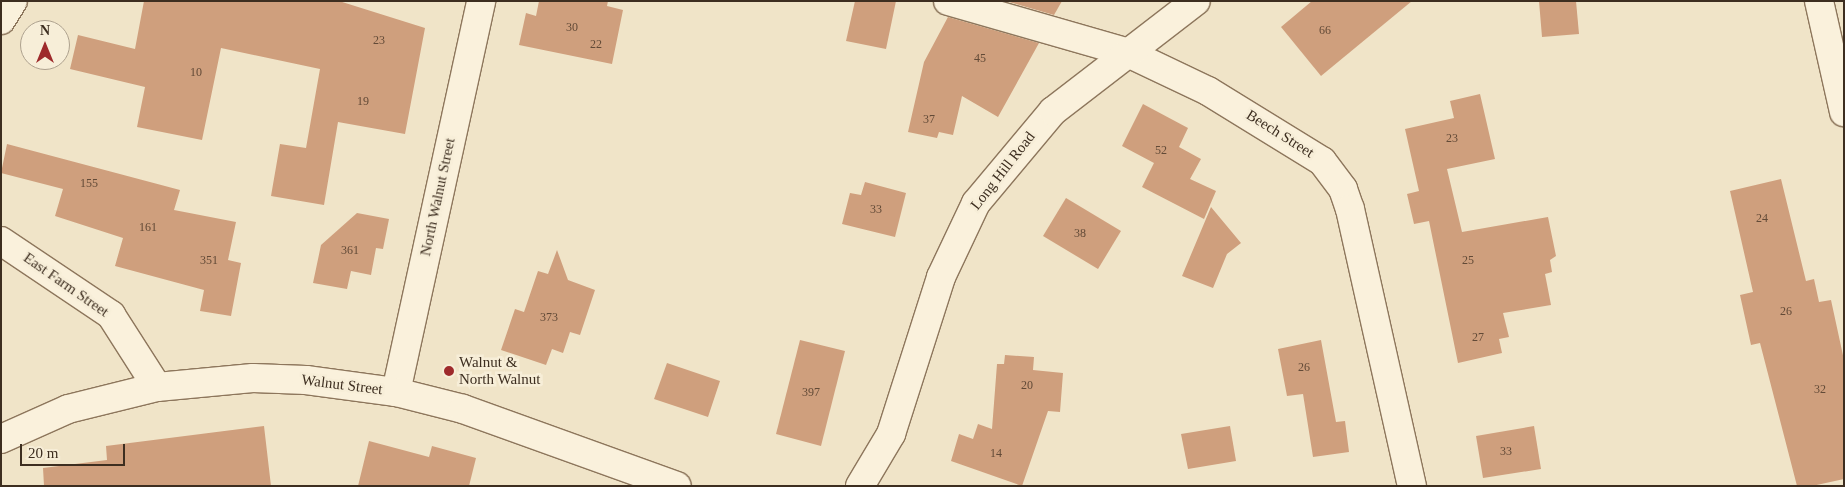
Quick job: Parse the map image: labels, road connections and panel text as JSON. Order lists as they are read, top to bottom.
{
  "streets": {
    "main road": [
      "Beech Street",
      "Long Hill Road",
      "North Walnut Street",
      "East Farm Street",
      "Walnut Street"
    ]
  },
  "crossings": [
    ["Beech Street", "Long Hill Road"],
    ["North Walnut Street", "Walnut Street"],
    ["East Farm Street", "Walnut Street"]
  ],
  "places": ["Walnut & North Walnut"],
  "house_numbers": [
    "30",
    "66",
    "23",
    "22",
    "45",
    "10",
    "19",
    "37",
    "23",
    "52",
    "155",
    "33",
    "24",
    "161",
    "38",
    "361",
    "351",
    "25",
    "26",
    "373",
    "27",
    "26",
    "20",
    "32",
    "397",
    "33",
    "14"
  ],
  "scale_bar": "20 m",
  "north": "top"
}
